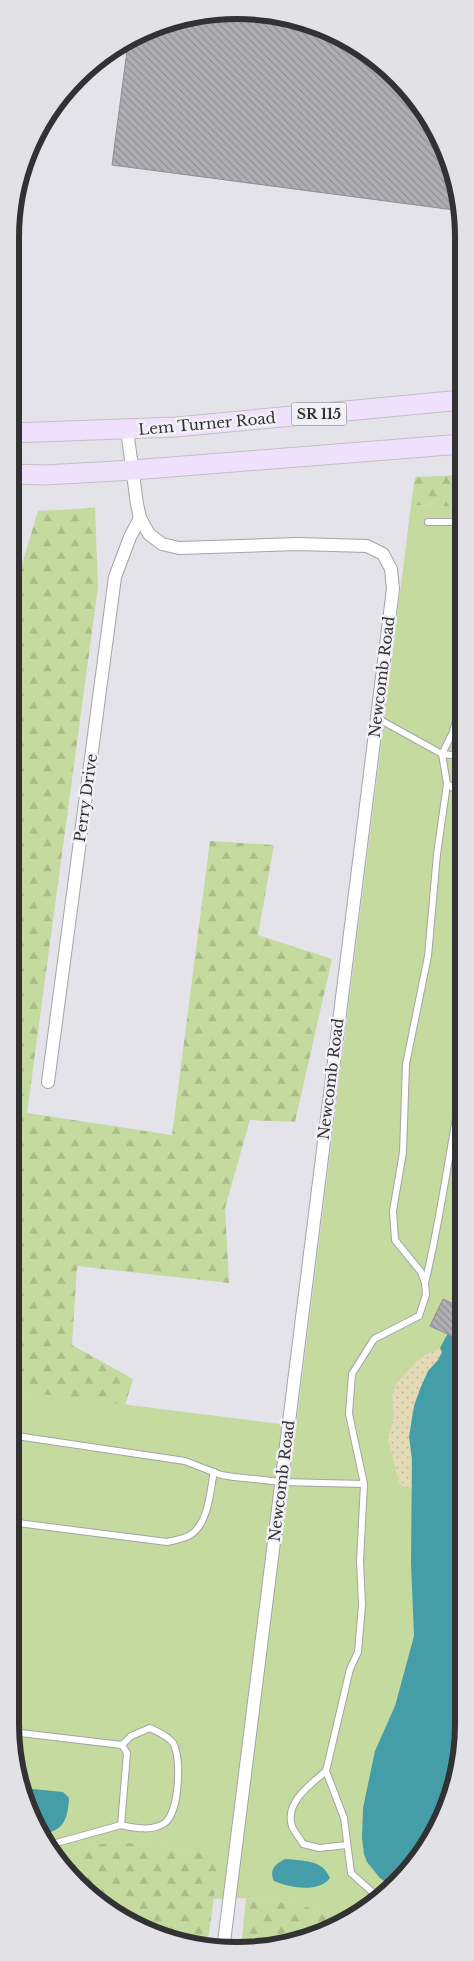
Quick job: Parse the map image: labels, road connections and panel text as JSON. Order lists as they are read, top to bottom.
{
  "streets": {
    "main road": ["SR 115", "Lem Turner Road"],
    "street": ["Newcomb Road", "Perry Drive"]
  },
  "crossings": [
    ["Lem Turner Road", "Newcomb Road"],
    ["Newcomb Road", "Perry Drive"]
  ]
}
